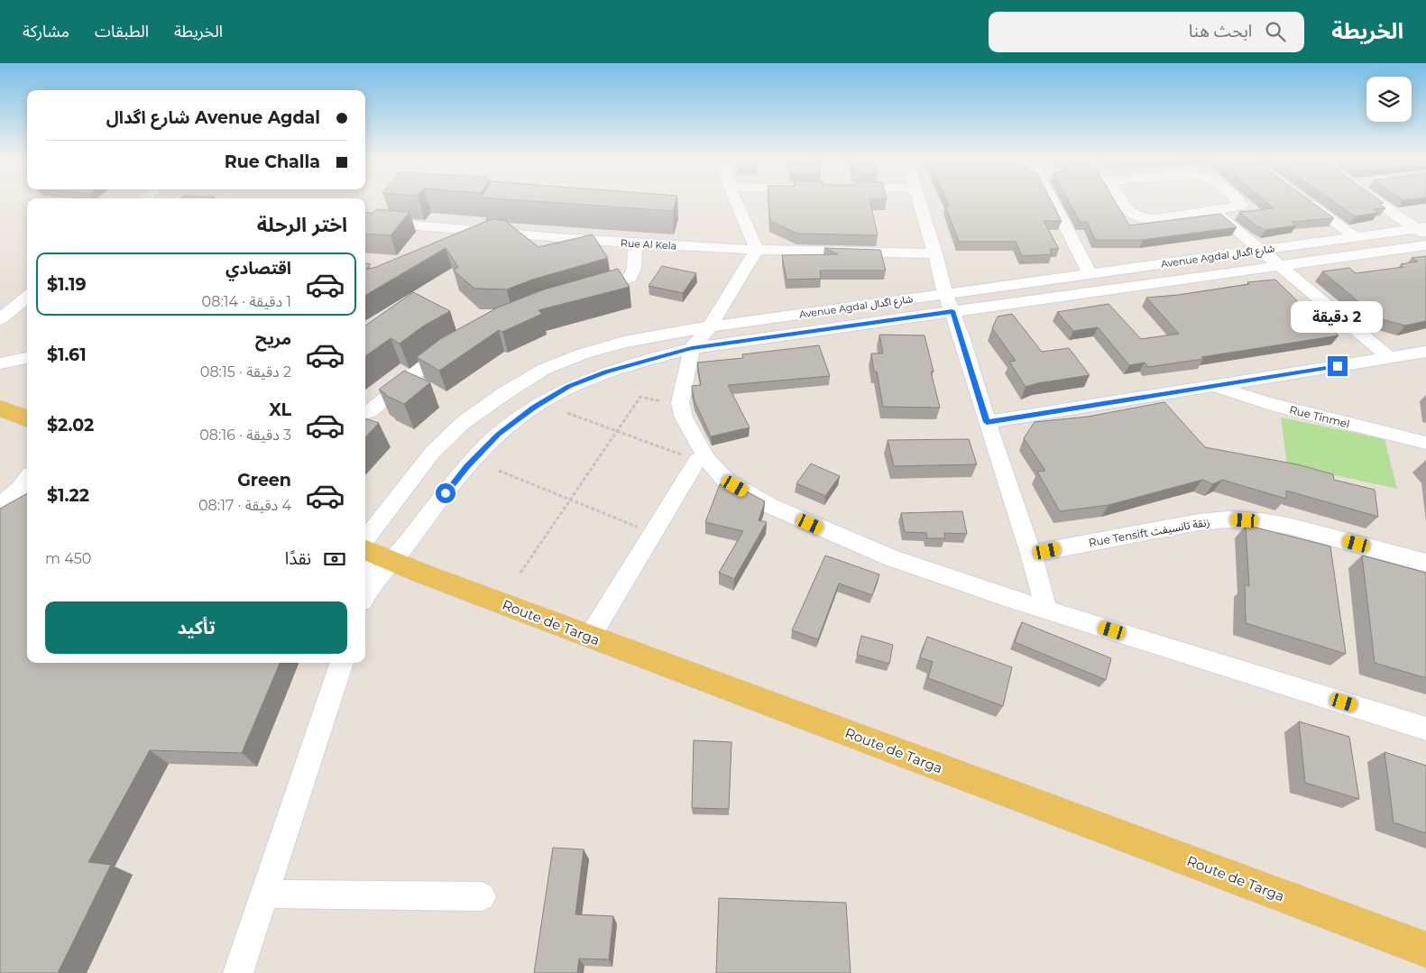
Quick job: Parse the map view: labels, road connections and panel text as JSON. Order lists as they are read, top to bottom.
{
  "streets": {
    "main road": ["Route de Targa"],
    "street": [
      "Rue Al Kela",
      "Avenue Agdal شارع اگدال",
      "Rue Tinmel",
      "Rue Tensift زنقة تانسيفت"
    ]
  },
  "crossings": [
    ["Avenue Agdal شارع اگدال", "Route de Targa"]
  ],
  "page": {
    "header": "الخريطة",
    "search": "ابحث هنا",
    "nav": ["الخريطة", "الطبقات", "مشاركة"],
    "banner": ["Avenue Agdal شارع اگدال", "Rue Challa"],
    "heading": "اختر الرحلة",
    "list": [
      {
        "name": "اقتصادي",
        "note": "1 دقيقة · 08:14",
        "value": "$1.19"
      },
      {
        "name": "مريح",
        "note": "2 دقيقة · 08:15",
        "value": "$1.61"
      },
      {
        "name": "XL",
        "note": "3 دقيقة · 08:16",
        "value": "$2.02"
      },
      {
        "name": "Green",
        "note": "4 دقيقة · 08:17",
        "value": "$1.22"
      }
    ],
    "bubble": "2 دقيقة",
    "pay": ["نقدًا", "450 m"],
    "buttons": "تأكيد"
  }
}
